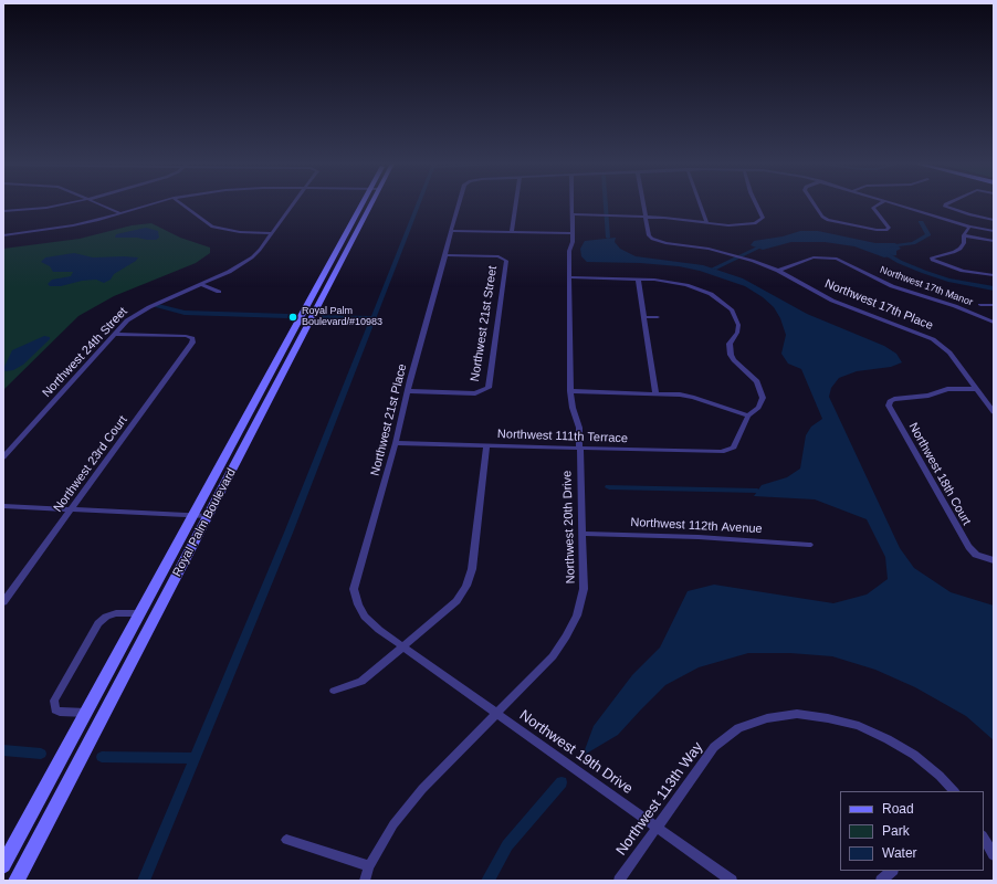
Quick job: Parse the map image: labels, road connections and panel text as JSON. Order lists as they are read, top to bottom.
{
  "streets": {
    "main road": ["Royal Palm Boulevard"],
    "street": [
      "Northwest 17th Manor",
      "Northwest 17th Place",
      "Northwest 21st Street",
      "Northwest 24th Street",
      "Northwest 21st Place",
      "Northwest 111th Terrace",
      "Northwest 23rd Court",
      "Northwest 18th Court",
      "Northwest 112th Avenue",
      "Northwest 20th Drive",
      "Northwest 19th Drive",
      "Northwest 113th Way"
    ]
  },
  "crossings": [
    ["Northwest 17th Manor", "Northwest 17th Place"],
    ["Northwest 17th Place", "Northwest 18th Court"],
    ["Northwest 21st Street", "Northwest 21st Place"],
    ["Northwest 24th Street", "Northwest 23rd Court"],
    ["Northwest 21st Place", "Northwest 111th Terrace"],
    ["Northwest 21st Place", "Northwest 19th Drive"],
    ["Northwest 111th Terrace", "Northwest 20th Drive"],
    ["Northwest 112th Avenue", "Northwest 20th Drive"],
    ["Northwest 20th Drive", "Northwest 19th Drive"],
    ["Northwest 19th Drive", "Northwest 113th Way"]
  ],
  "places": ["Royal Palm Boulevard/#10983"],
  "legend": ["Road", "Park", "Water"]
}
